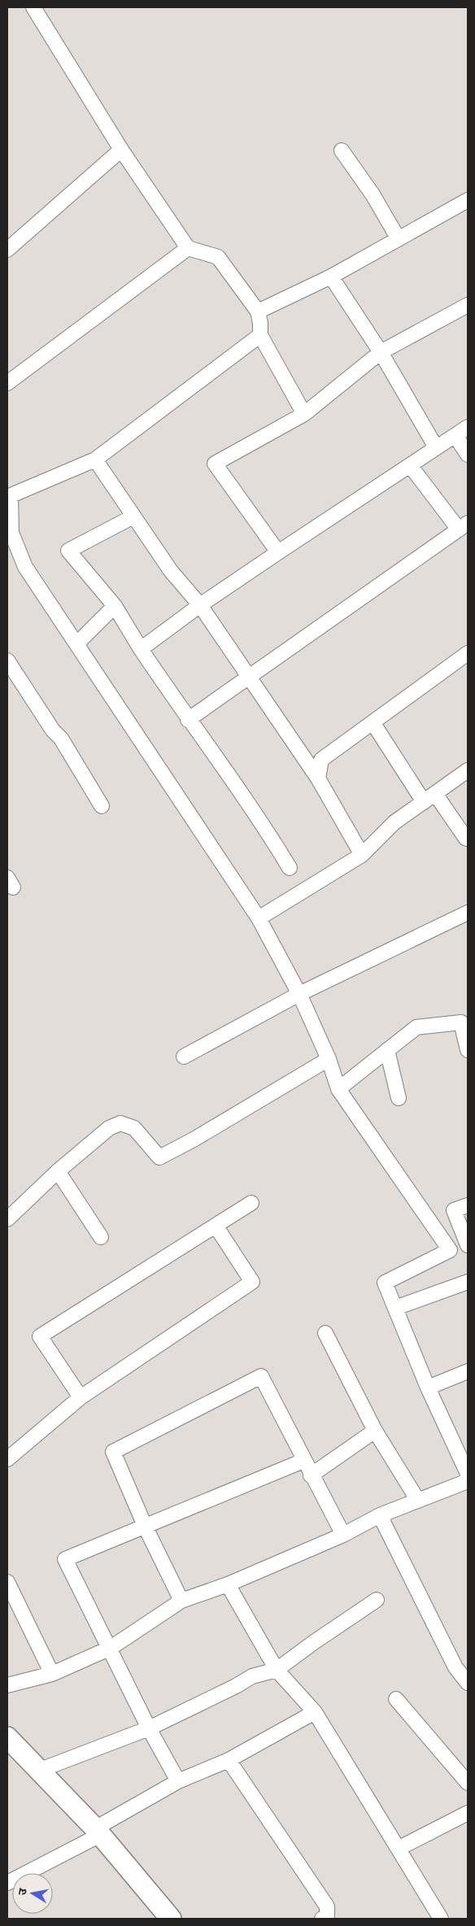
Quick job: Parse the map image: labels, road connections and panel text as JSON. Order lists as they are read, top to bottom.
{
  "north": "left"
}
